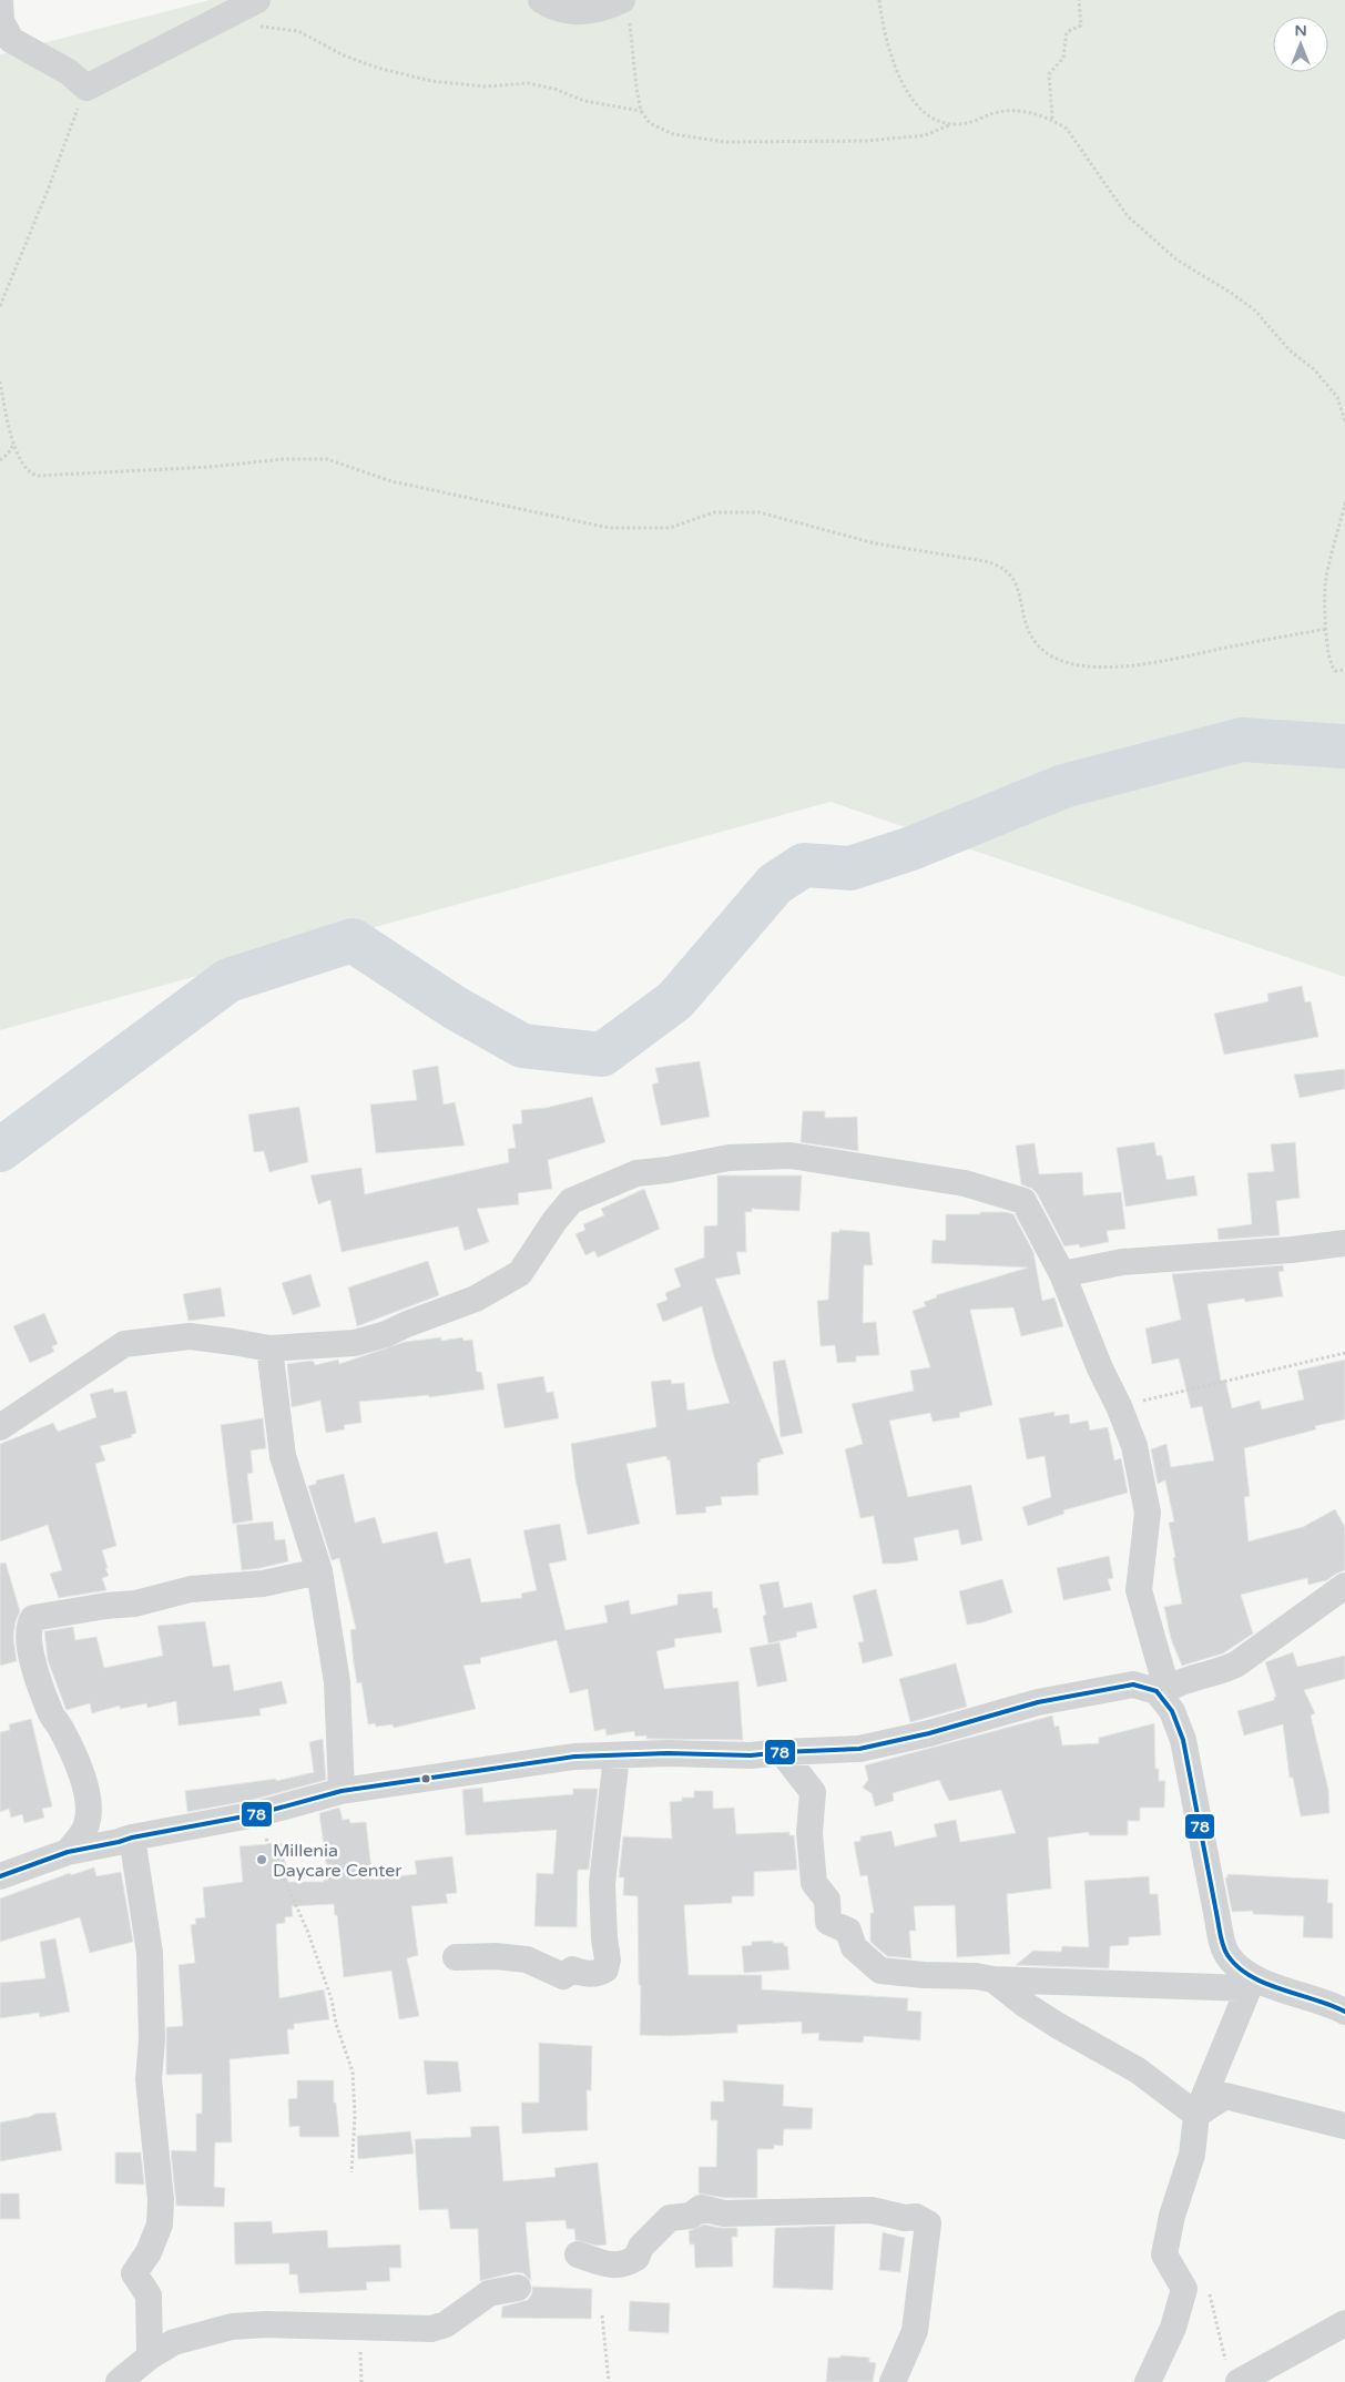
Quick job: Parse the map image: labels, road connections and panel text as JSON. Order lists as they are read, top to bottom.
{
  "places": ["Millenia Daycare Center"],
  "lines": ["transit line 78"],
  "north": "top"
}
